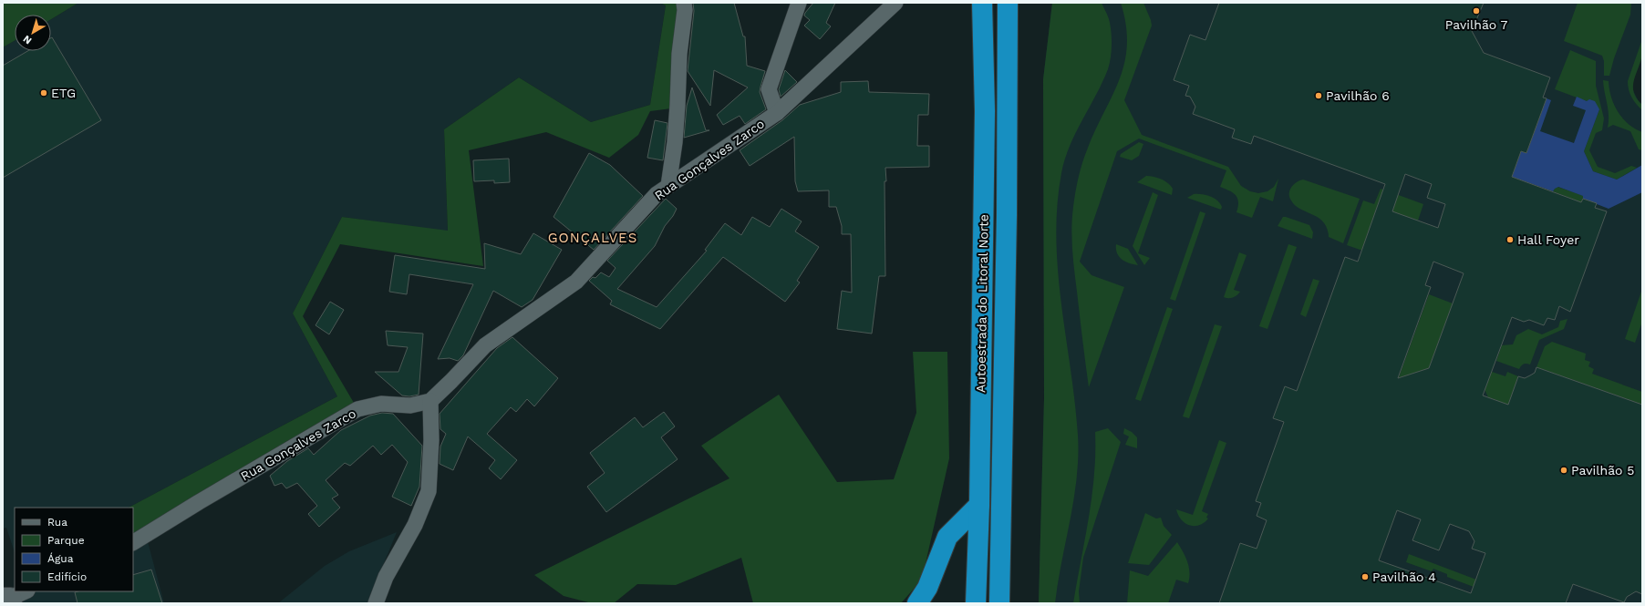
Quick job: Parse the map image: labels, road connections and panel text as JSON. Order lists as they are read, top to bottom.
{
  "streets": {
    "highway": ["Autoestrada do Litoral Norte"],
    "street": ["Rua Gonçalves Zarco"]
  },
  "districts": ["GONÇALVES"],
  "places": [
    "Pavilhão 7",
    "ETG",
    "Pavilhão 6",
    "Hall Foyer",
    "Pavilhão 5",
    "Pavilhão 4"
  ],
  "legend": [
    "Rua",
    "Parque",
    "Água",
    "Edifício"
  ],
  "north": "bottom left"
}
